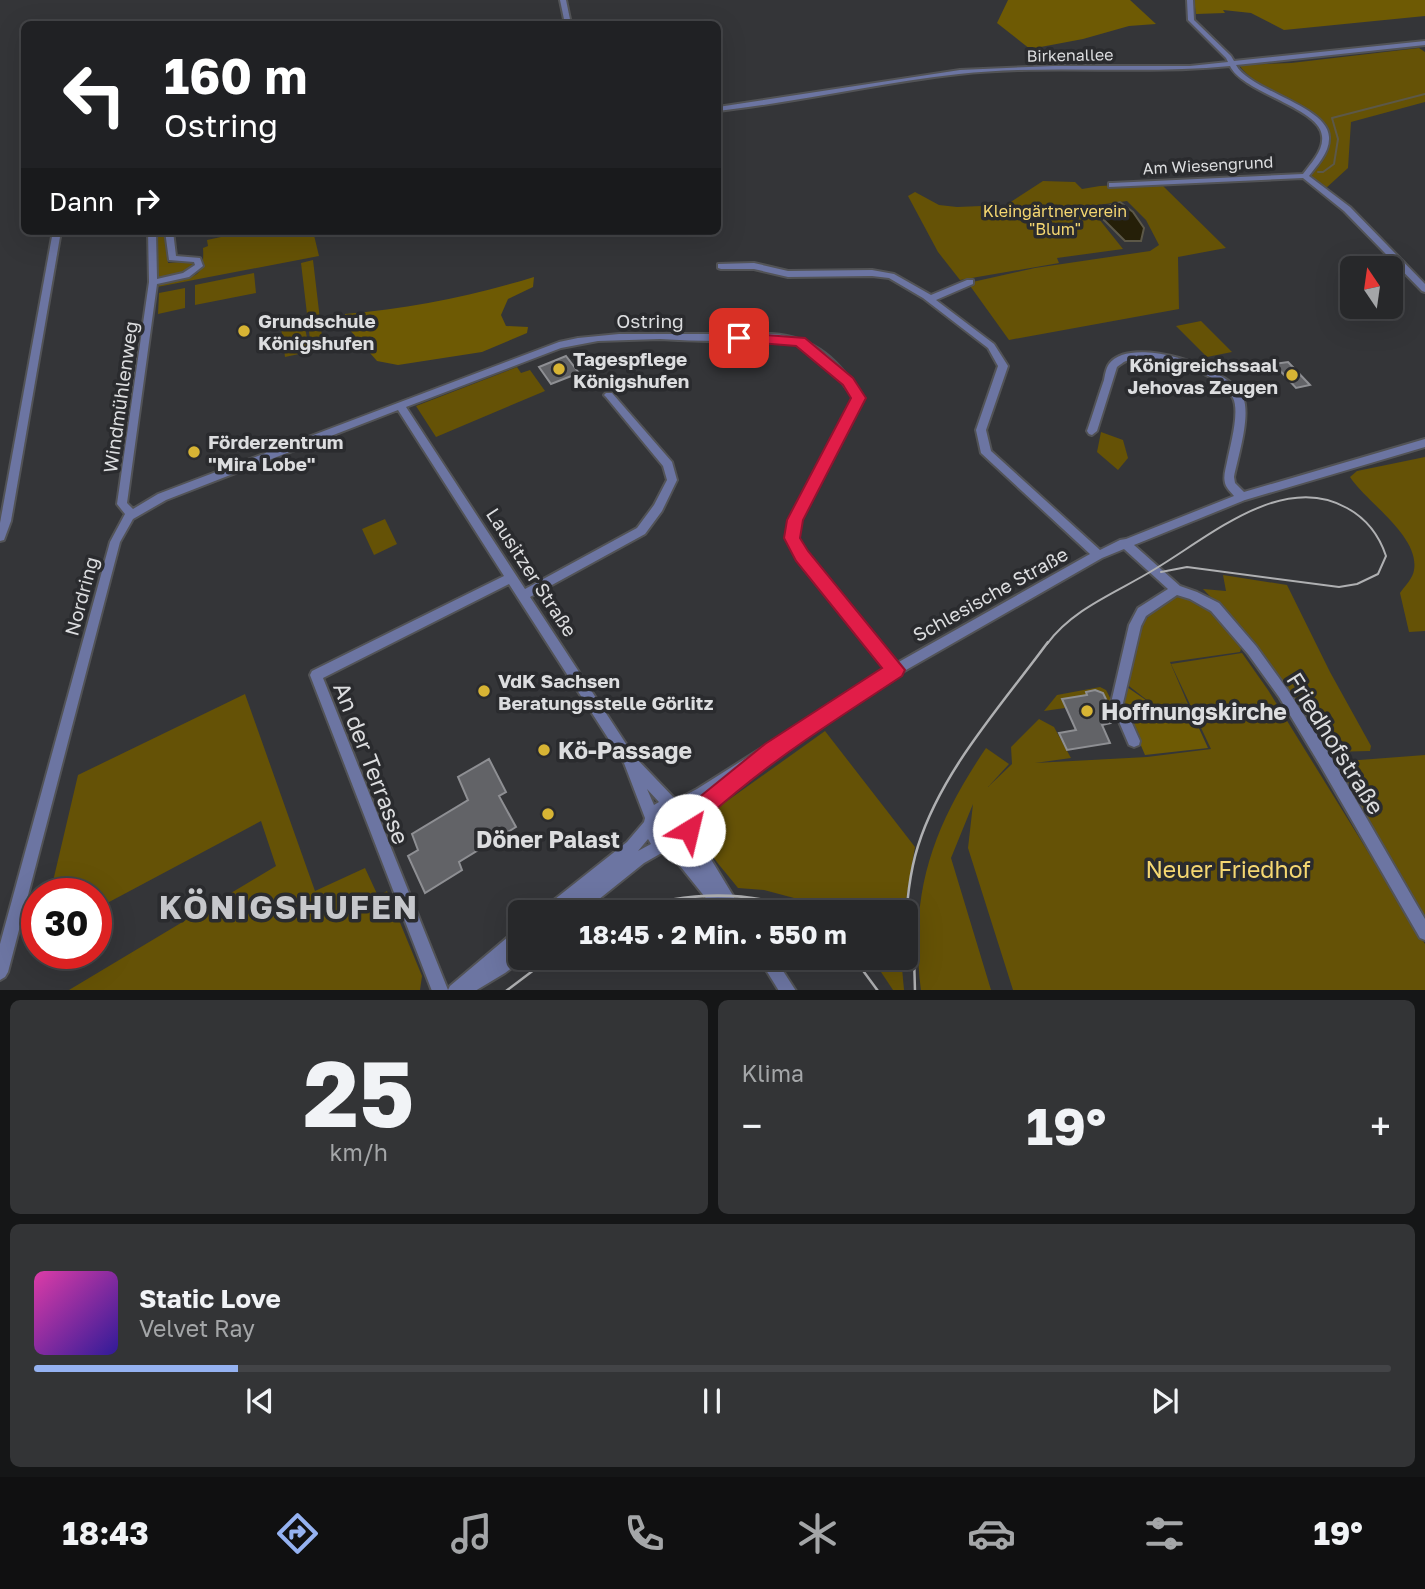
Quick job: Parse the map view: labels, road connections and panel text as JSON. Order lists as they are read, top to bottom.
{
  "streets": {
    "street": [
      "Birkenallee",
      "Am Wiesengrund",
      "Ostring",
      "Windmühlenweg",
      "Lausitzer Straße",
      "Schlesische Straße",
      "Nordring",
      "Friedhofstraße",
      "An der Terrasse"
    ]
  },
  "crossings": [
    ["Ostring", "Lausitzer Straße"],
    ["Ostring", "Schlesische Straße"],
    ["Windmühlenweg", "Nordring"],
    ["Lausitzer Straße", "Schlesische Straße"],
    ["Lausitzer Straße", "An der Terrasse"],
    ["Schlesische Straße", "Friedhofstraße"]
  ],
  "districts": ["KÖNIGSHUFEN"],
  "parks": ["Kleingärtnerverein \"Blum\"", "Neuer Friedhof"],
  "places": [
    "Grundschule Königshufen",
    "Tagespflege Königshufen",
    "Königreichssaal Jehovas Zeugen",
    "Förderzentrum \"Mira Lobe\"",
    "VdK Sachsen Beratungsstelle Görlitz",
    "Hoffnungskirche",
    "Kö-Passage",
    "Döner Palast"
  ],
  "north": "top",
  "page": {
    "turn": ["160 m", "Ostring"],
    "then": "Dann",
    "limit": "30",
    "trip": "18:45 · 2 Min. · 550 m",
    "tile": [
      ["25", "km/h"],
      "Klima"
    ],
    "heat": ["−", "19°", "+"],
    "song": ["Static Love", "Velvet Ray"],
    "tabs": ["18:43", "19°"]
  }
}
